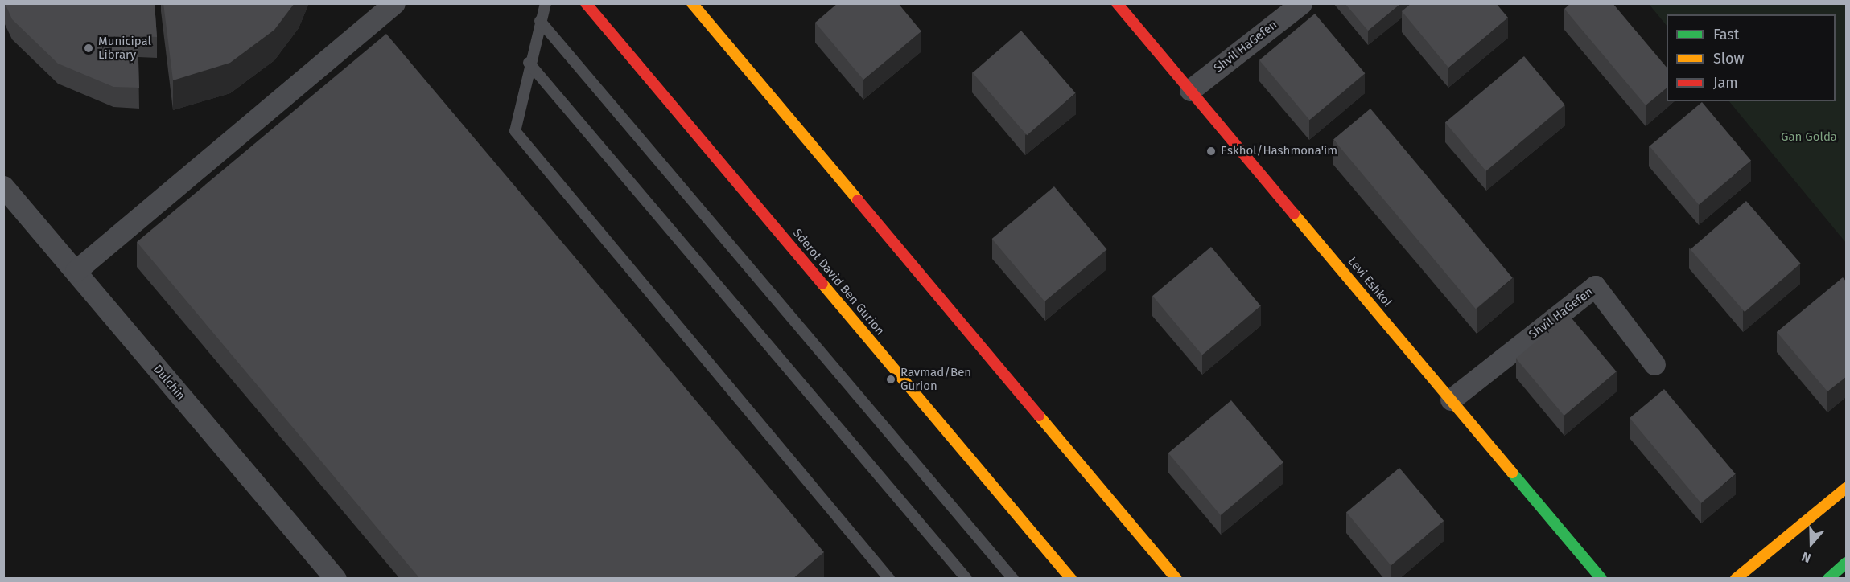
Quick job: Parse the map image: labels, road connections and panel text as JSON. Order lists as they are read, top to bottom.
{
  "streets": {
    "main road": ["Sderot David Ben Gurion", "Levi Eshkol"],
    "street": ["Shvil HaGefen", "Dulchin"]
  },
  "crossings": [
    ["Shvil HaGefen", "Levi Eshkol"]
  ],
  "parks": ["Gan Golda"],
  "places": ["Municipal Library", "Eskhol/Hashmona'im", "Ravmad/Ben Gurion"],
  "legend": ["Fast", "Slow", "Jam"],
  "north": "bottom"
}
